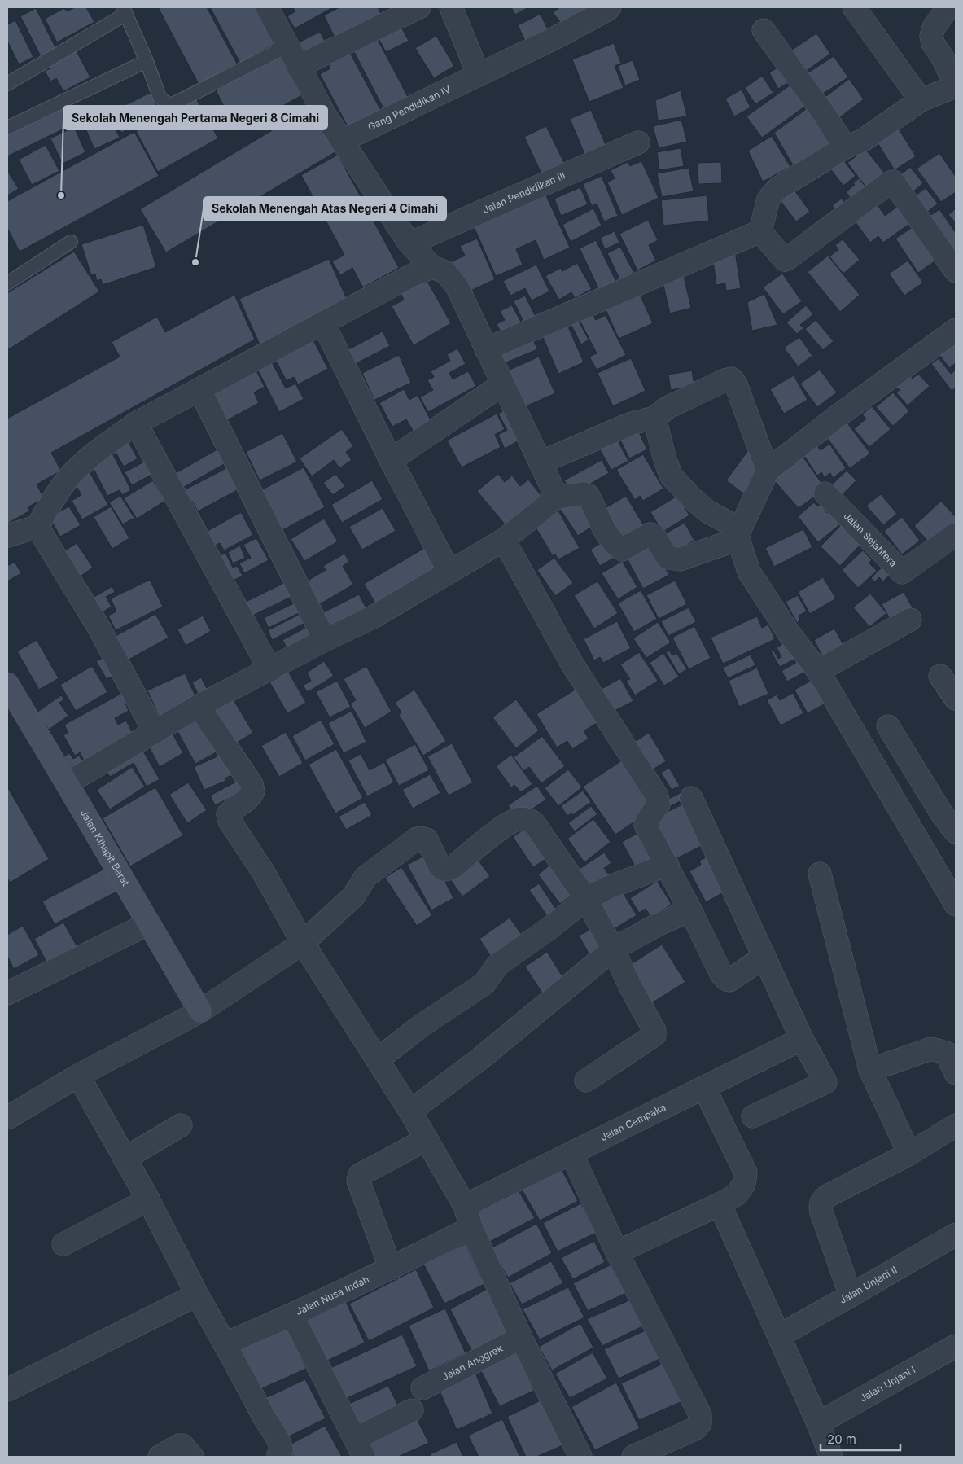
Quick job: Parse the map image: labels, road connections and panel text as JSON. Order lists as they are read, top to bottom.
{
  "streets": {
    "street": [
      "Gang Pendidikan IV",
      "Jalan Pendidikan III",
      "Jalan Sejahtera",
      "Jalan Kihapit Barat",
      "Jalan Cempaka",
      "Jalan Unjani II",
      "Jalan Nusa Indah",
      "Jalan Anggrek",
      "Jalan Unjani I"
    ]
  },
  "places": ["Sekolah Menengah Pertama Negeri 8 Cimahi", "Sekolah Menengah Atas Negeri 4 Cimahi"],
  "scale_bar": "20 m"
}
